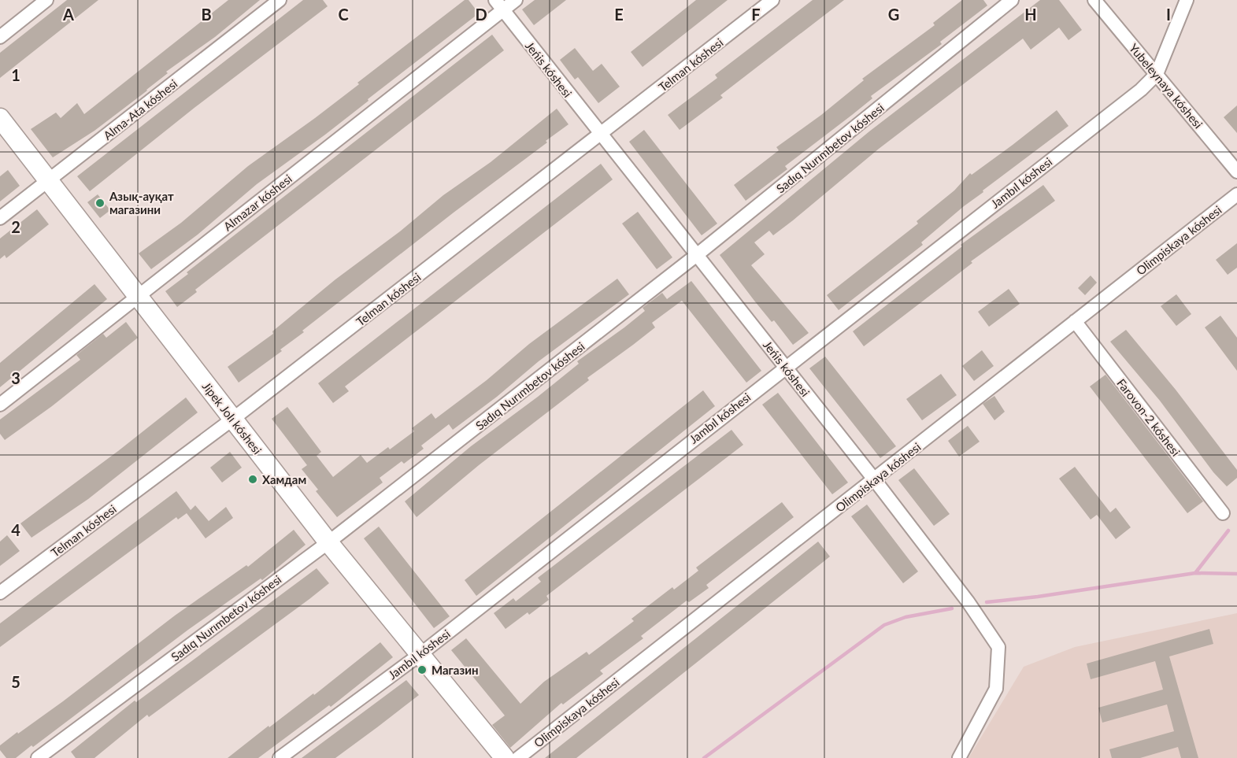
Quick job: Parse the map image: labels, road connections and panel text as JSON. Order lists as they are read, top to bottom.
{
  "streets": {
    "street": [
      "Telman kóshesi",
      "Jeńis kóshesi",
      "Yubeleynaya kóshesi",
      "Alma-Ata kóshesi",
      "Sadıq Nurımbetov kóshesi",
      "Jambıl kóshesi",
      "Almazar kóshesi",
      "Olimpiskaya kóshesi",
      "Farovon-2 kóshesi",
      "Jipek Jolı kóshesi"
    ]
  },
  "crossings": [
    ["Telman kóshesi", "Jeńis kóshesi"],
    ["Telman kóshesi", "Jipek Jolı kóshesi"],
    ["Jeńis kóshesi", "Sadıq Nurımbetov kóshesi"],
    ["Jeńis kóshesi", "Jambıl kóshesi"],
    ["Jeńis kóshesi", "Almazar kóshesi"],
    ["Jeńis kóshesi", "Olimpiskaya kóshesi"],
    ["Yubeleynaya kóshesi", "Jambıl kóshesi"],
    ["Alma-Ata kóshesi", "Jipek Jolı kóshesi"],
    ["Sadıq Nurımbetov kóshesi", "Jipek Jolı kóshesi"],
    ["Jambıl kóshesi", "Jipek Jolı kóshesi"],
    ["Almazar kóshesi", "Jipek Jolı kóshesi"],
    ["Olimpiskaya kóshesi", "Farovon-2 kóshesi"]
  ],
  "places": ["Азық-ауқат магазини", "Хамдам", "Магазин"],
  "grid": {
    "columns": [
      "A",
      "B",
      "C",
      "D",
      "E",
      "F",
      "G",
      "H",
      "I"
    ],
    "rows": [
      "1",
      "2",
      "3",
      "4",
      "5"
    ]
  }
}
